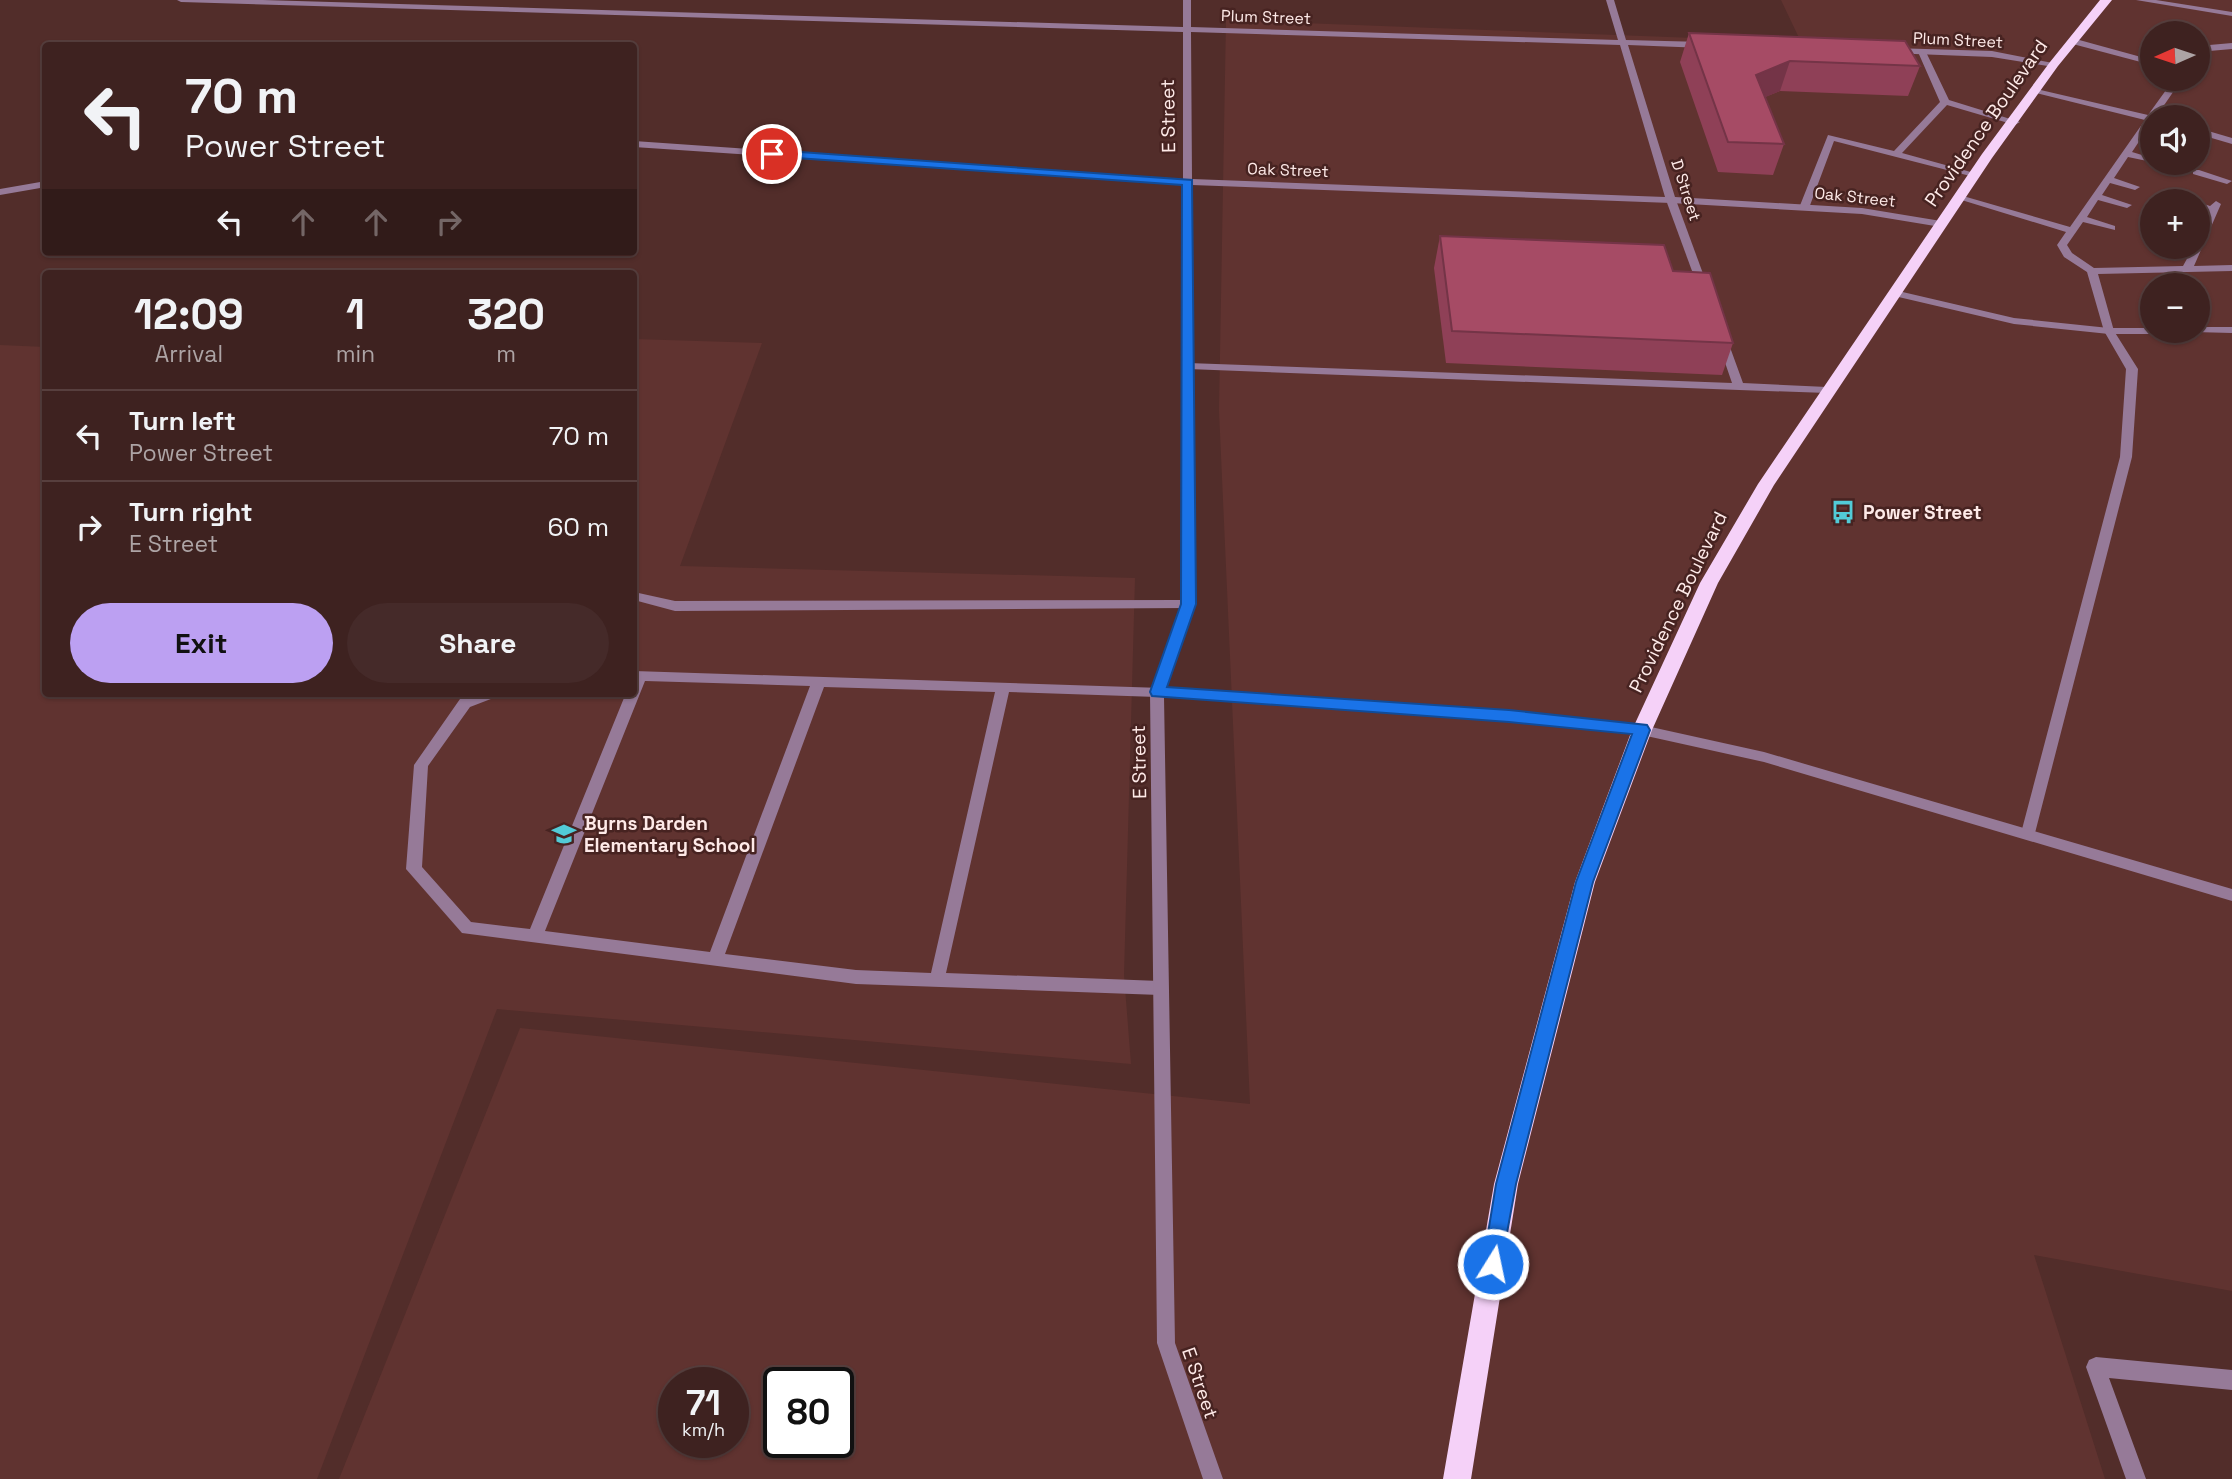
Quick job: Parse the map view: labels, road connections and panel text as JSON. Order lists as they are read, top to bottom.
{
  "streets": {
    "highway": ["Providence Boulevard"],
    "street": [
      "Plum Street",
      "E Street",
      "Oak Street",
      "D Street"
    ]
  },
  "crossings": [
    ["Plum Street", "E Street"],
    ["Plum Street", "Providence Boulevard"],
    ["Plum Street", "D Street"],
    ["E Street", "Oak Street"],
    ["Providence Boulevard", "Oak Street"],
    ["Oak Street", "D Street"]
  ],
  "places": {
    "bus stop": ["Power Street"],
    "school or university": ["Byrns Darden Elementary School"]
  },
  "north": "left",
  "page": {
    "map_buttons": ["+", "−"],
    "turn": ["70 m", "Power Street"],
    "eta": [
      "12:09",
      "Arrival",
      "1",
      "min",
      "320",
      "m"
    ],
    "list": [
      {
        "name": "Turn left",
        "note": "Power Street",
        "value": "70 m"
      },
      {
        "name": "Turn right",
        "note": "E Street",
        "value": "60 m"
      }
    ],
    "buttons": ["Exit", "Share"],
    "speed": "71 km/h",
    "limit": "80"
  }
}
